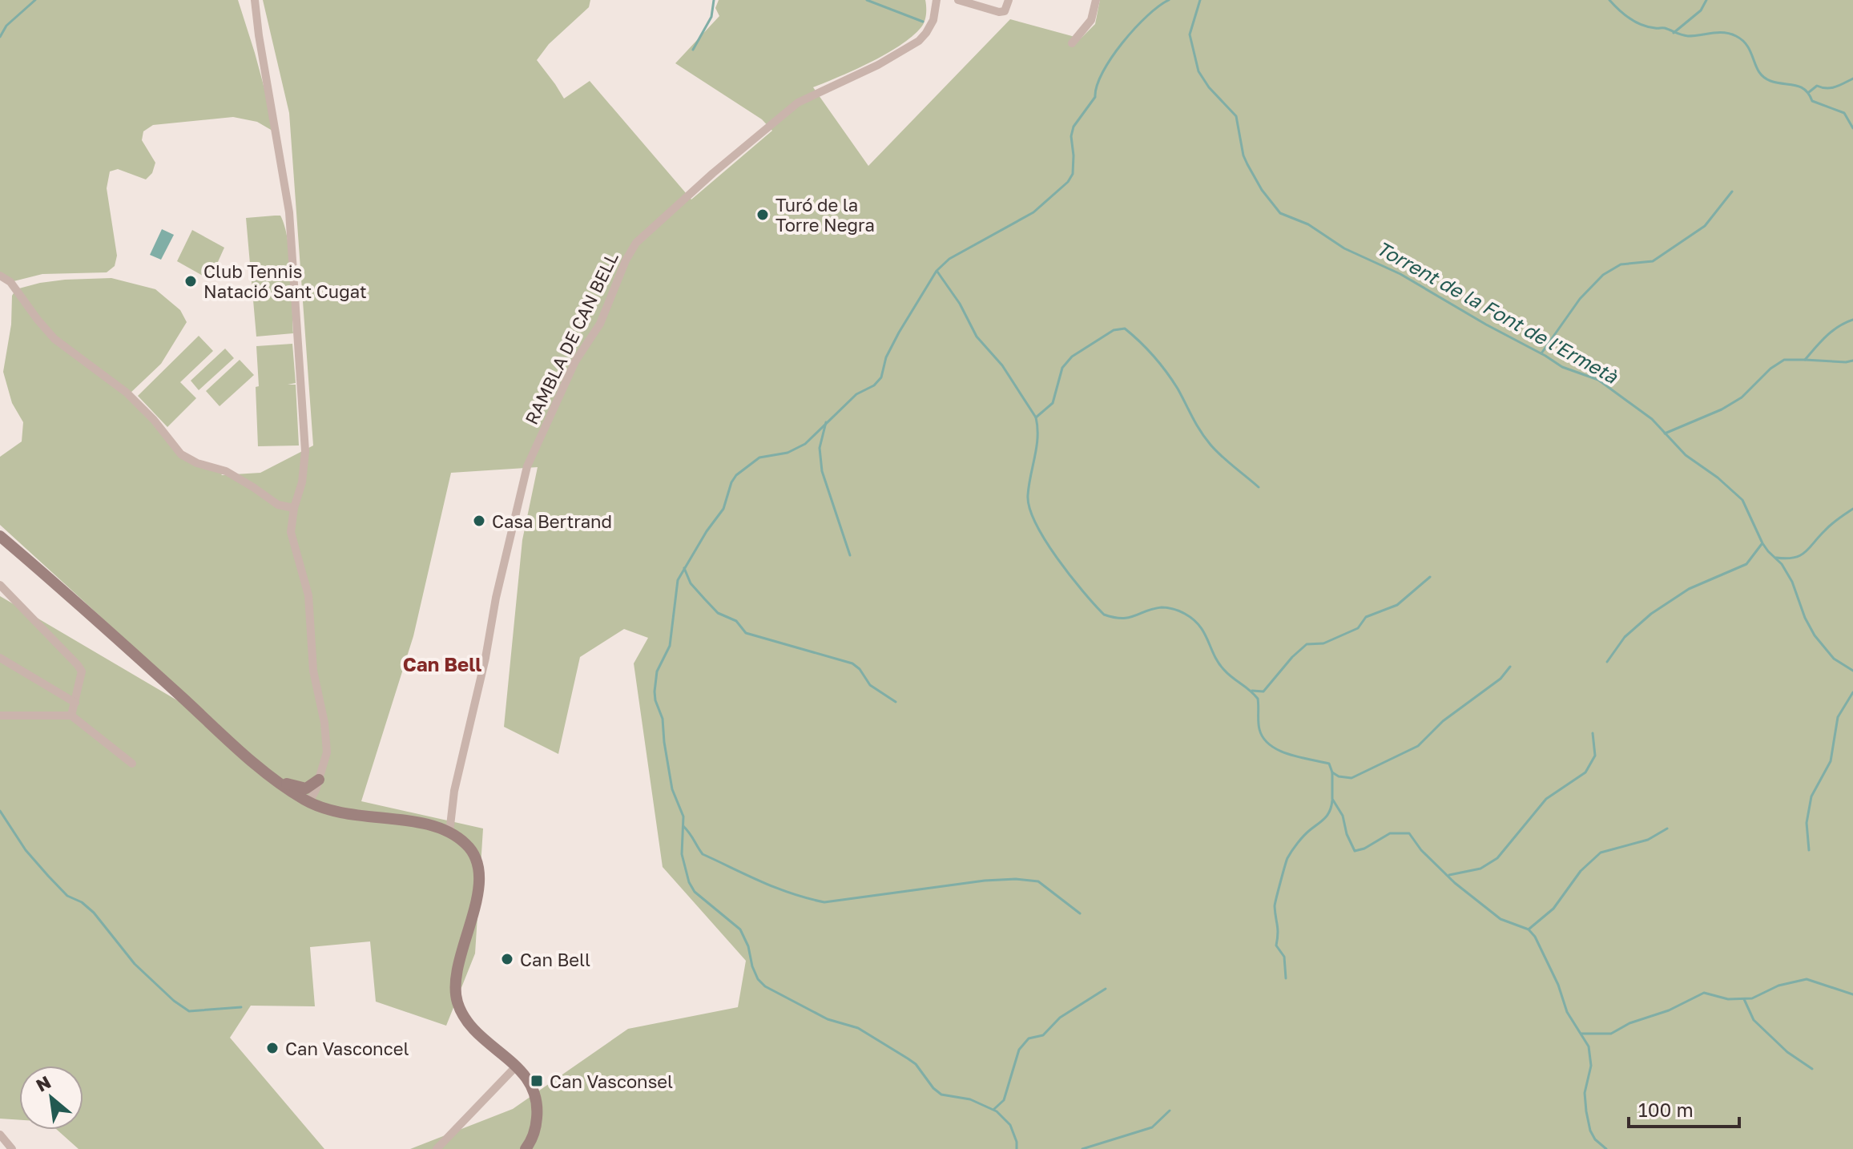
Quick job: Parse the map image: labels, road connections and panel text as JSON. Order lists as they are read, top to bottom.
{
  "streets": {
    "street": ["RAMBLA DE CAN BELL"]
  },
  "districts": ["Can Bell"],
  "water": ["Torrent de la Font de l'Ermetà"],
  "places": {
    "other": [
      "Turó de la Torre Negra",
      "Club Tennis Natació Sant Cugat",
      "Casa Bertrand",
      "Can Bell",
      "Can Vasconcel"
    ],
    "transit": ["Can Vasconsel"]
  },
  "scale_bar": "100 m",
  "north": "top left"
}
